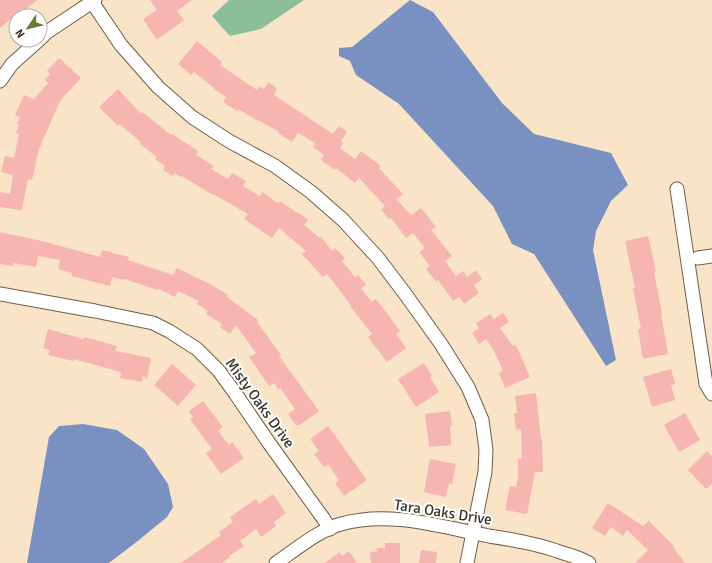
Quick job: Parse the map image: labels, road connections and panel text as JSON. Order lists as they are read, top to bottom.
{
  "streets": {
    "street": ["Misty Oaks Drive", "Tara Oaks Drive"]
  },
  "crossings": [
    ["Misty Oaks Drive", "Tara Oaks Drive"]
  ],
  "north": "bottom left"
}
